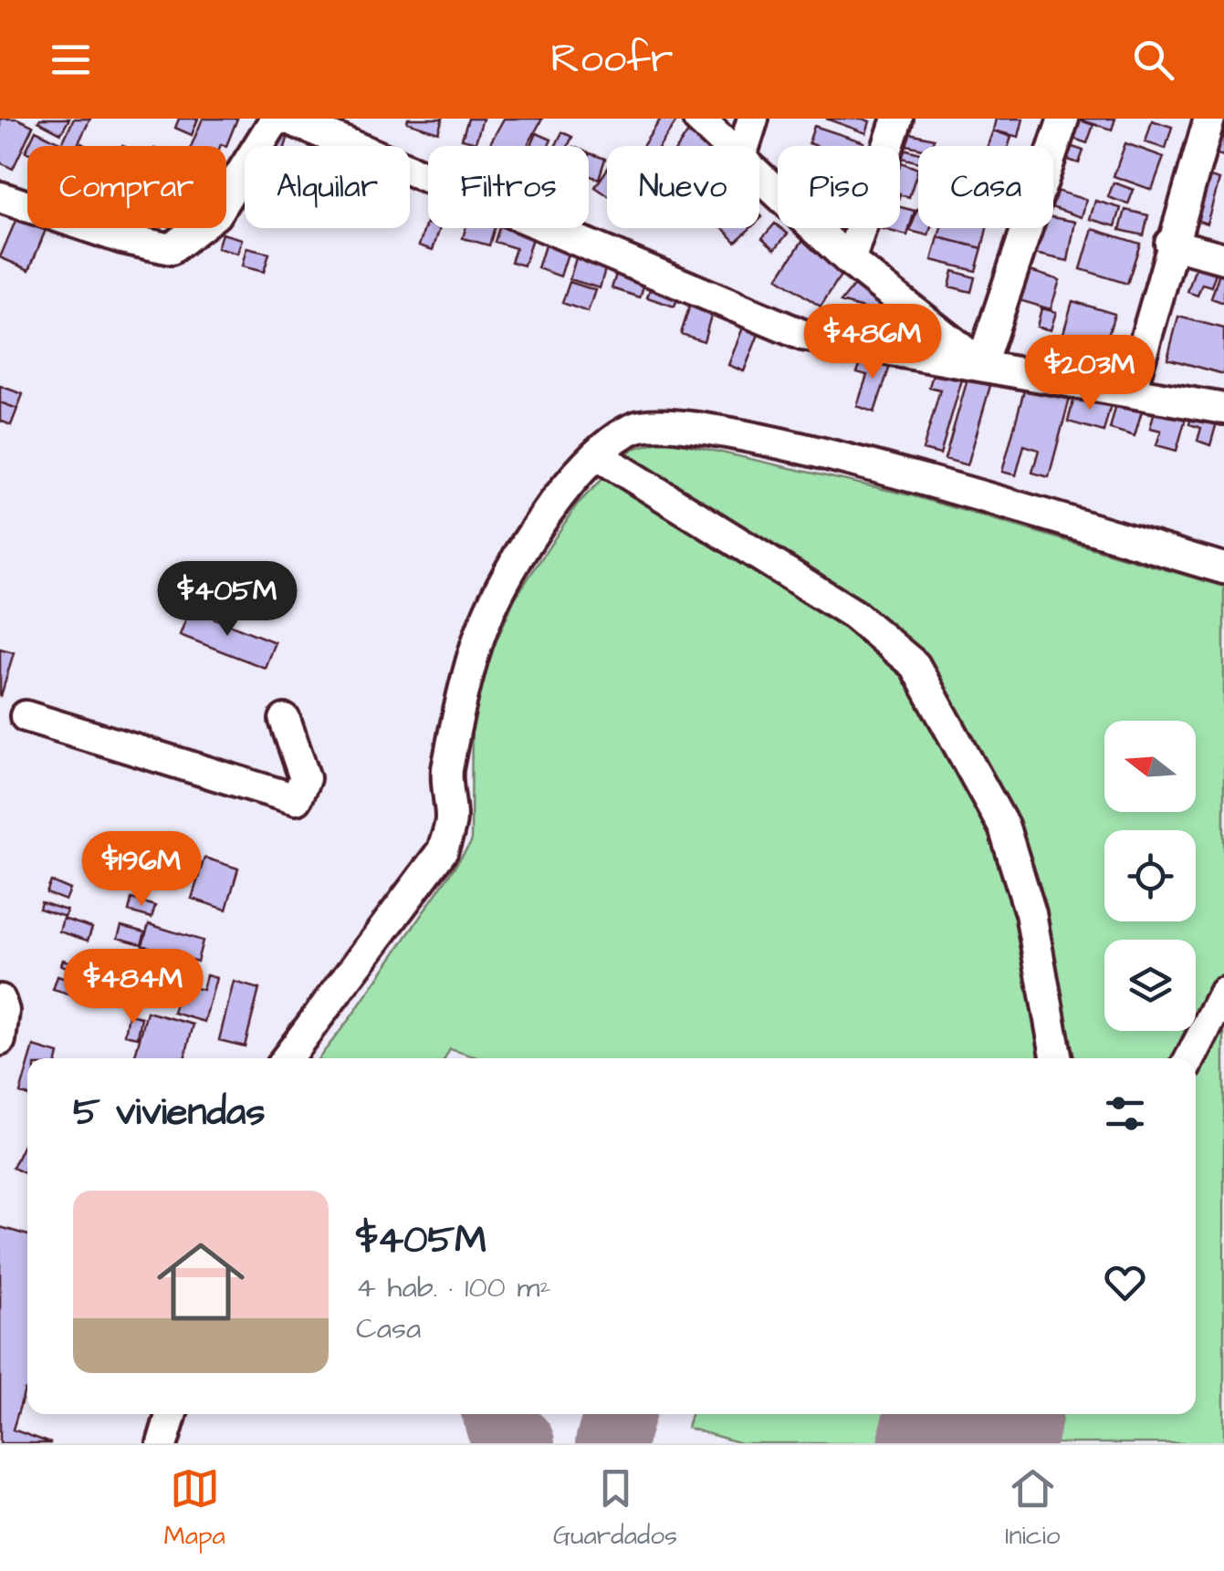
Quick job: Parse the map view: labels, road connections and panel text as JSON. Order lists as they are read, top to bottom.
{
  "north": "left",
  "page": {
    "header": "Roofr",
    "chip": [
      "Comprar",
      "Alquilar",
      "Filtros",
      "Nuevo",
      "Piso",
      "Casa"
    ],
    "price": [
      "$486M",
      "$203M",
      "$405M",
      "$196M",
      "$484M"
    ],
    "heading": "5 viviendas",
    "list": [
      {
        "name": "$405M",
        "note": "4 hab. · 100 m² · Casa"
      }
    ],
    "tabs": ["Mapa", "Guardados", "Inicio"]
  }
}
